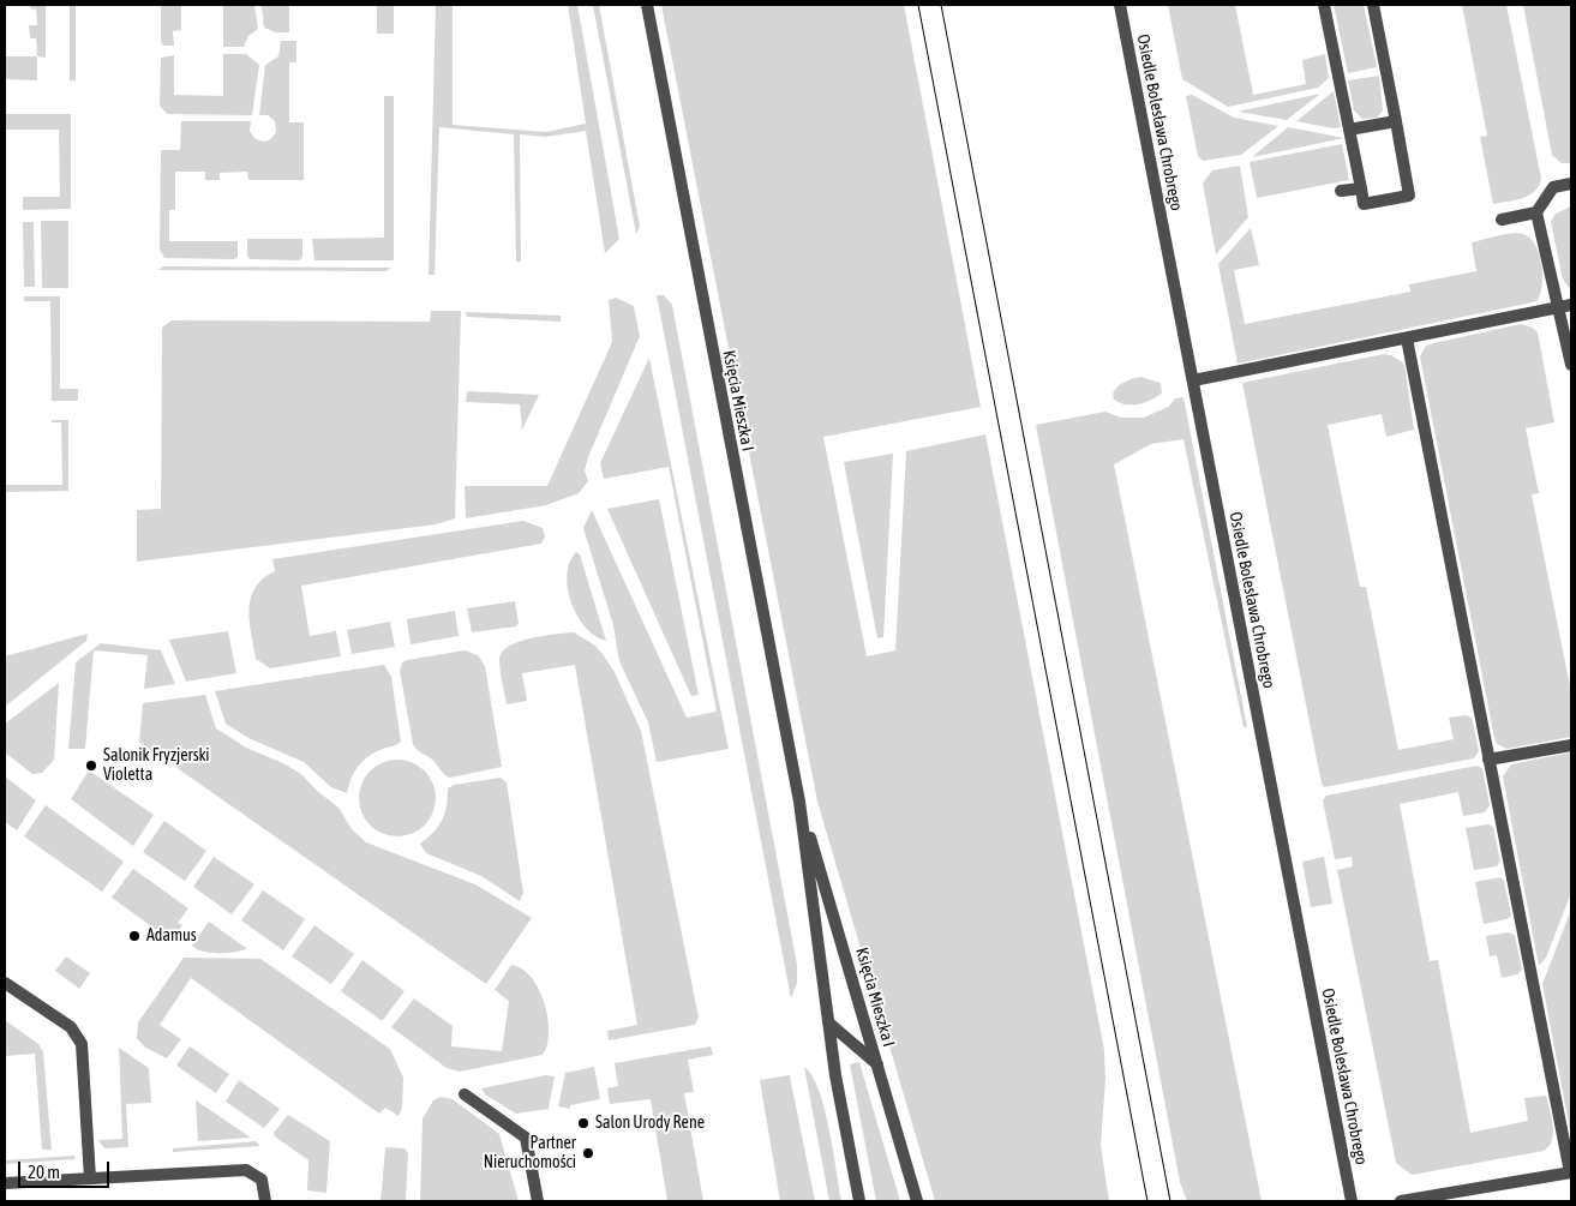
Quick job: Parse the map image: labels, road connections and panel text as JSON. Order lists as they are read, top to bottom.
{
  "streets": {
    "street": ["Osiedle Bolesława Chrobrego", "Księcia Mieszka I"]
  },
  "places": [
    "Salonik Fryzjerski Violetta",
    "Adamus",
    "Salon Urody Rene",
    "Partner Nieruchomości"
  ],
  "scale_bar": "20 m"
}
